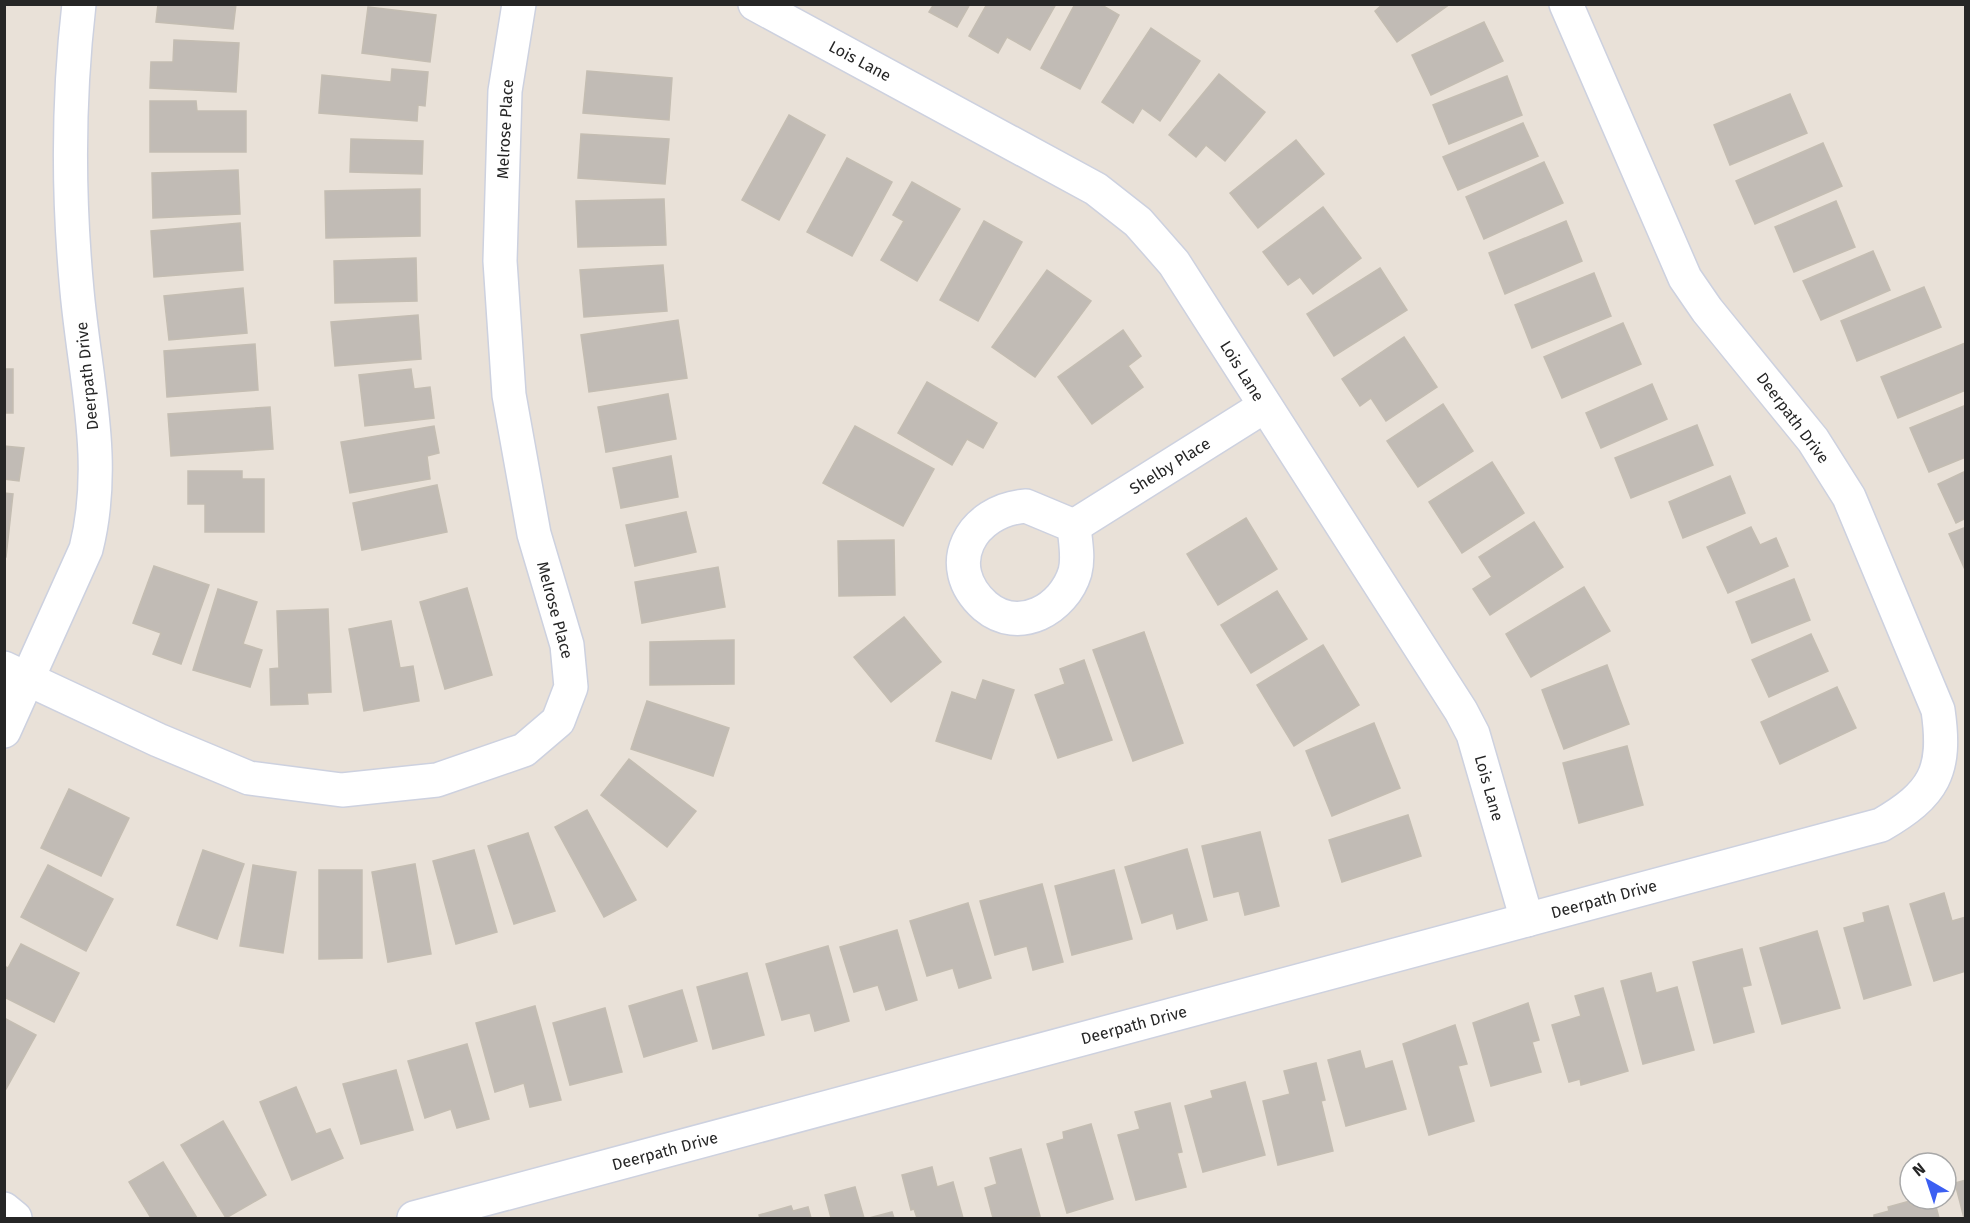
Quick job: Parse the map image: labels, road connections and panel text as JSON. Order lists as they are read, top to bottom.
{
  "streets": {
    "street": [
      "Lois Lane",
      "Melrose Place",
      "Deerpath Drive",
      "Shelby Place"
    ]
  },
  "crossings": [
    ["Lois Lane", "Deerpath Drive"],
    ["Lois Lane", "Shelby Place"],
    ["Melrose Place", "Deerpath Drive"]
  ],
  "north": "top left"
}
